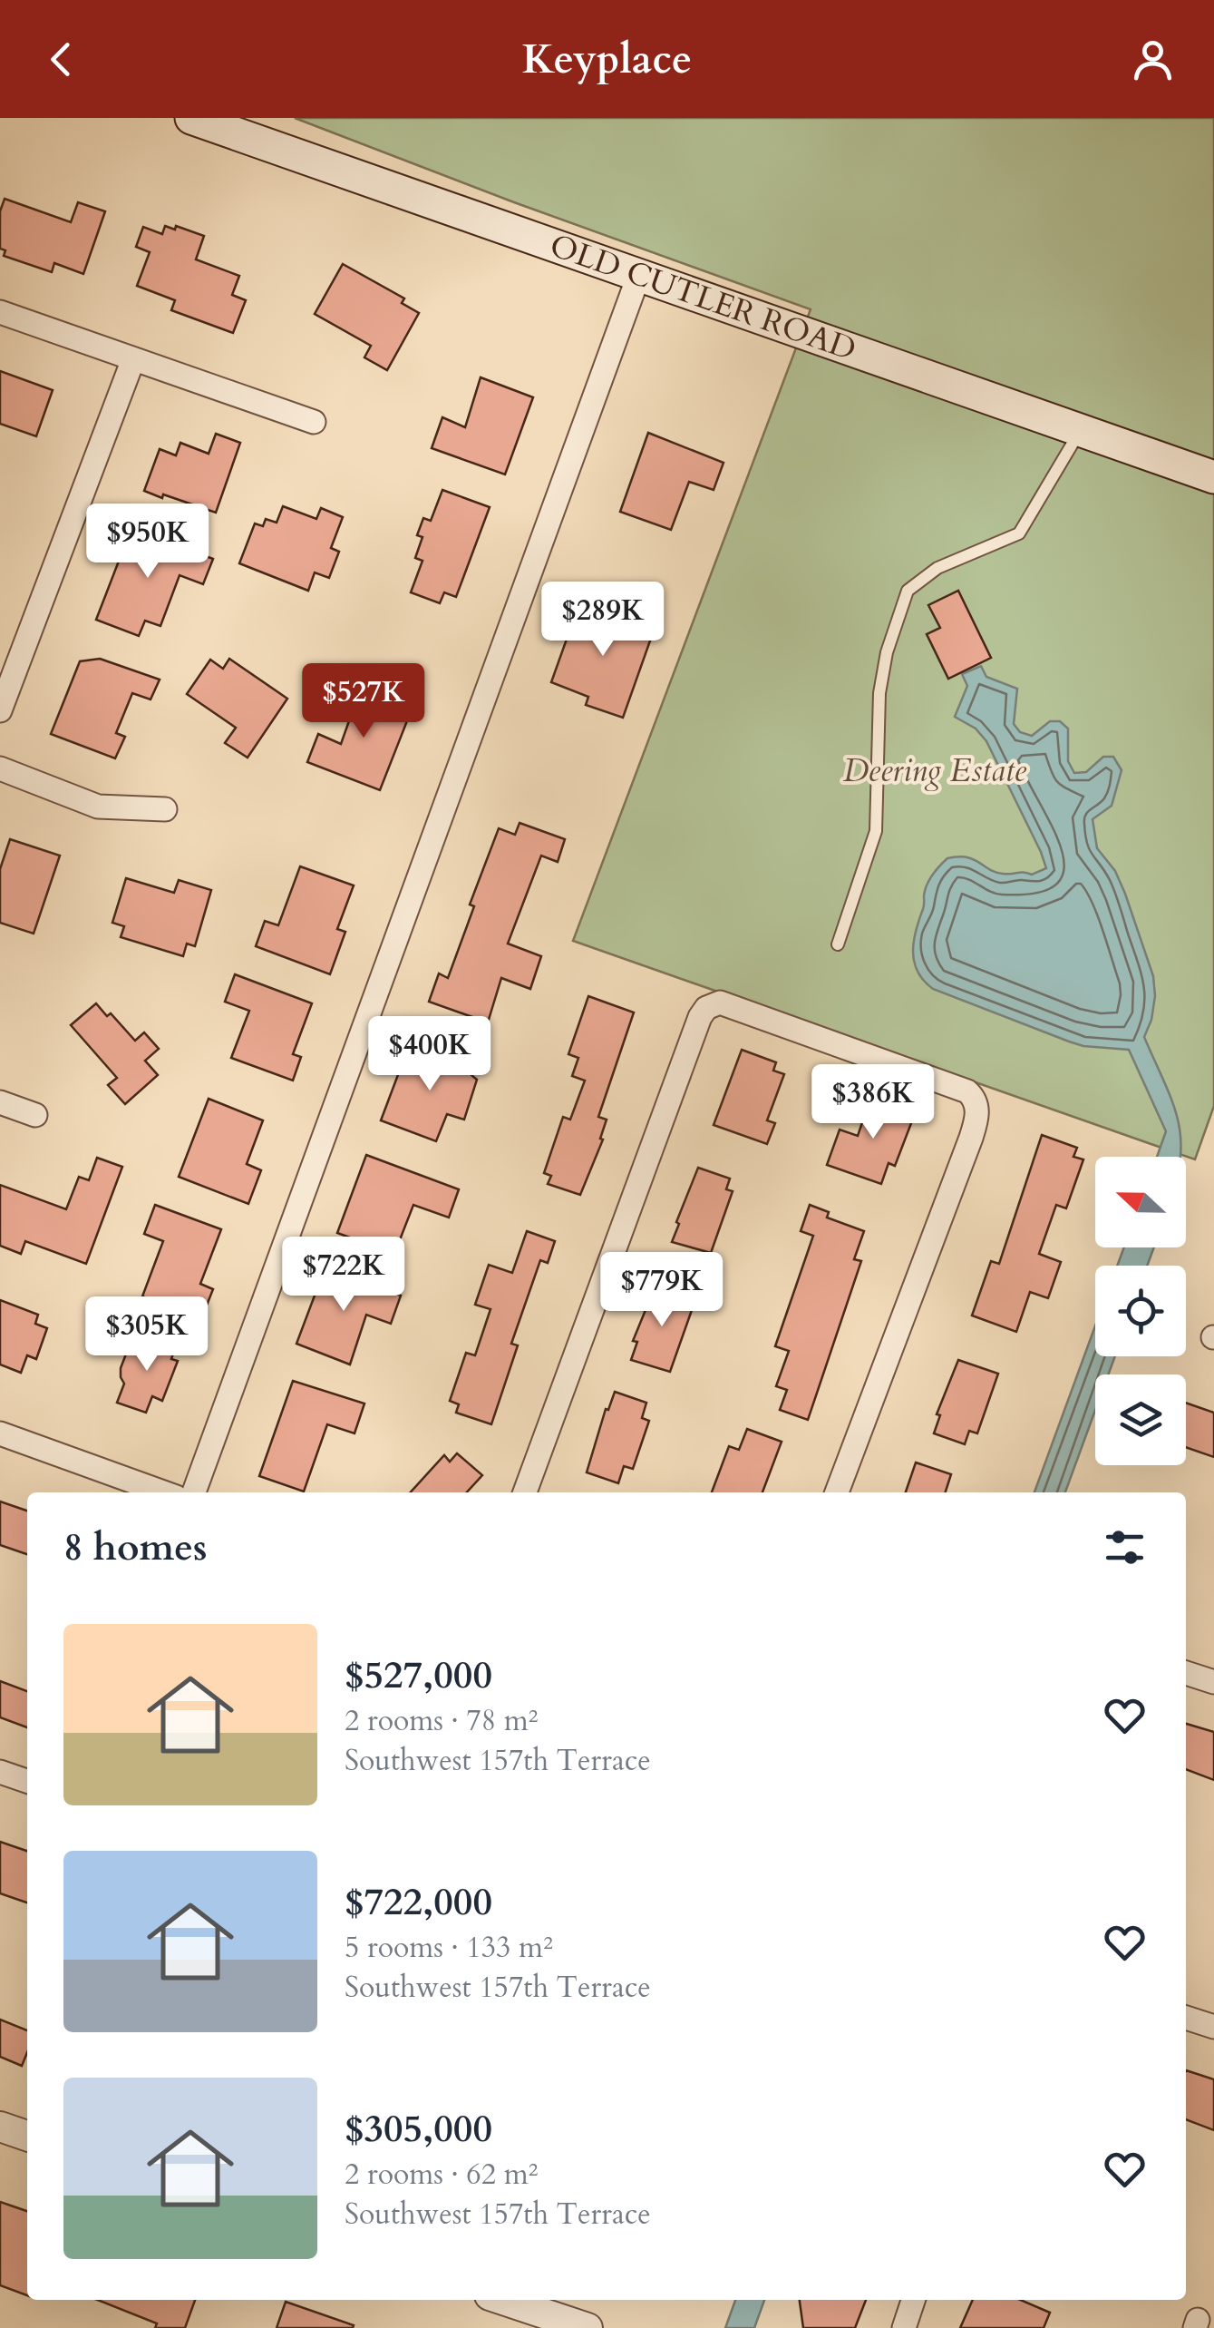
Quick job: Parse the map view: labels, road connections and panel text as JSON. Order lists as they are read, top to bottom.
{
  "streets": {
    "main road": ["OLD CUTLER ROAD"]
  },
  "parks": ["Deering Estate"],
  "north": "left",
  "page": {
    "header": "Keyplace",
    "price": [
      "$950K",
      "$289K",
      "$527K",
      "$400K",
      "$386K",
      "$722K",
      "$779K",
      "$305K"
    ],
    "heading": "8 homes",
    "list": [
      {
        "name": "$527,000",
        "note": "2 rooms · 78 m² · Southwest 157th Terrace"
      },
      {
        "name": "$722,000",
        "note": "5 rooms · 133 m² · Southwest 157th Terrace"
      },
      {
        "name": "$305,000",
        "note": "2 rooms · 62 m² · Southwest 157th Terrace"
      }
    ]
  }
}
